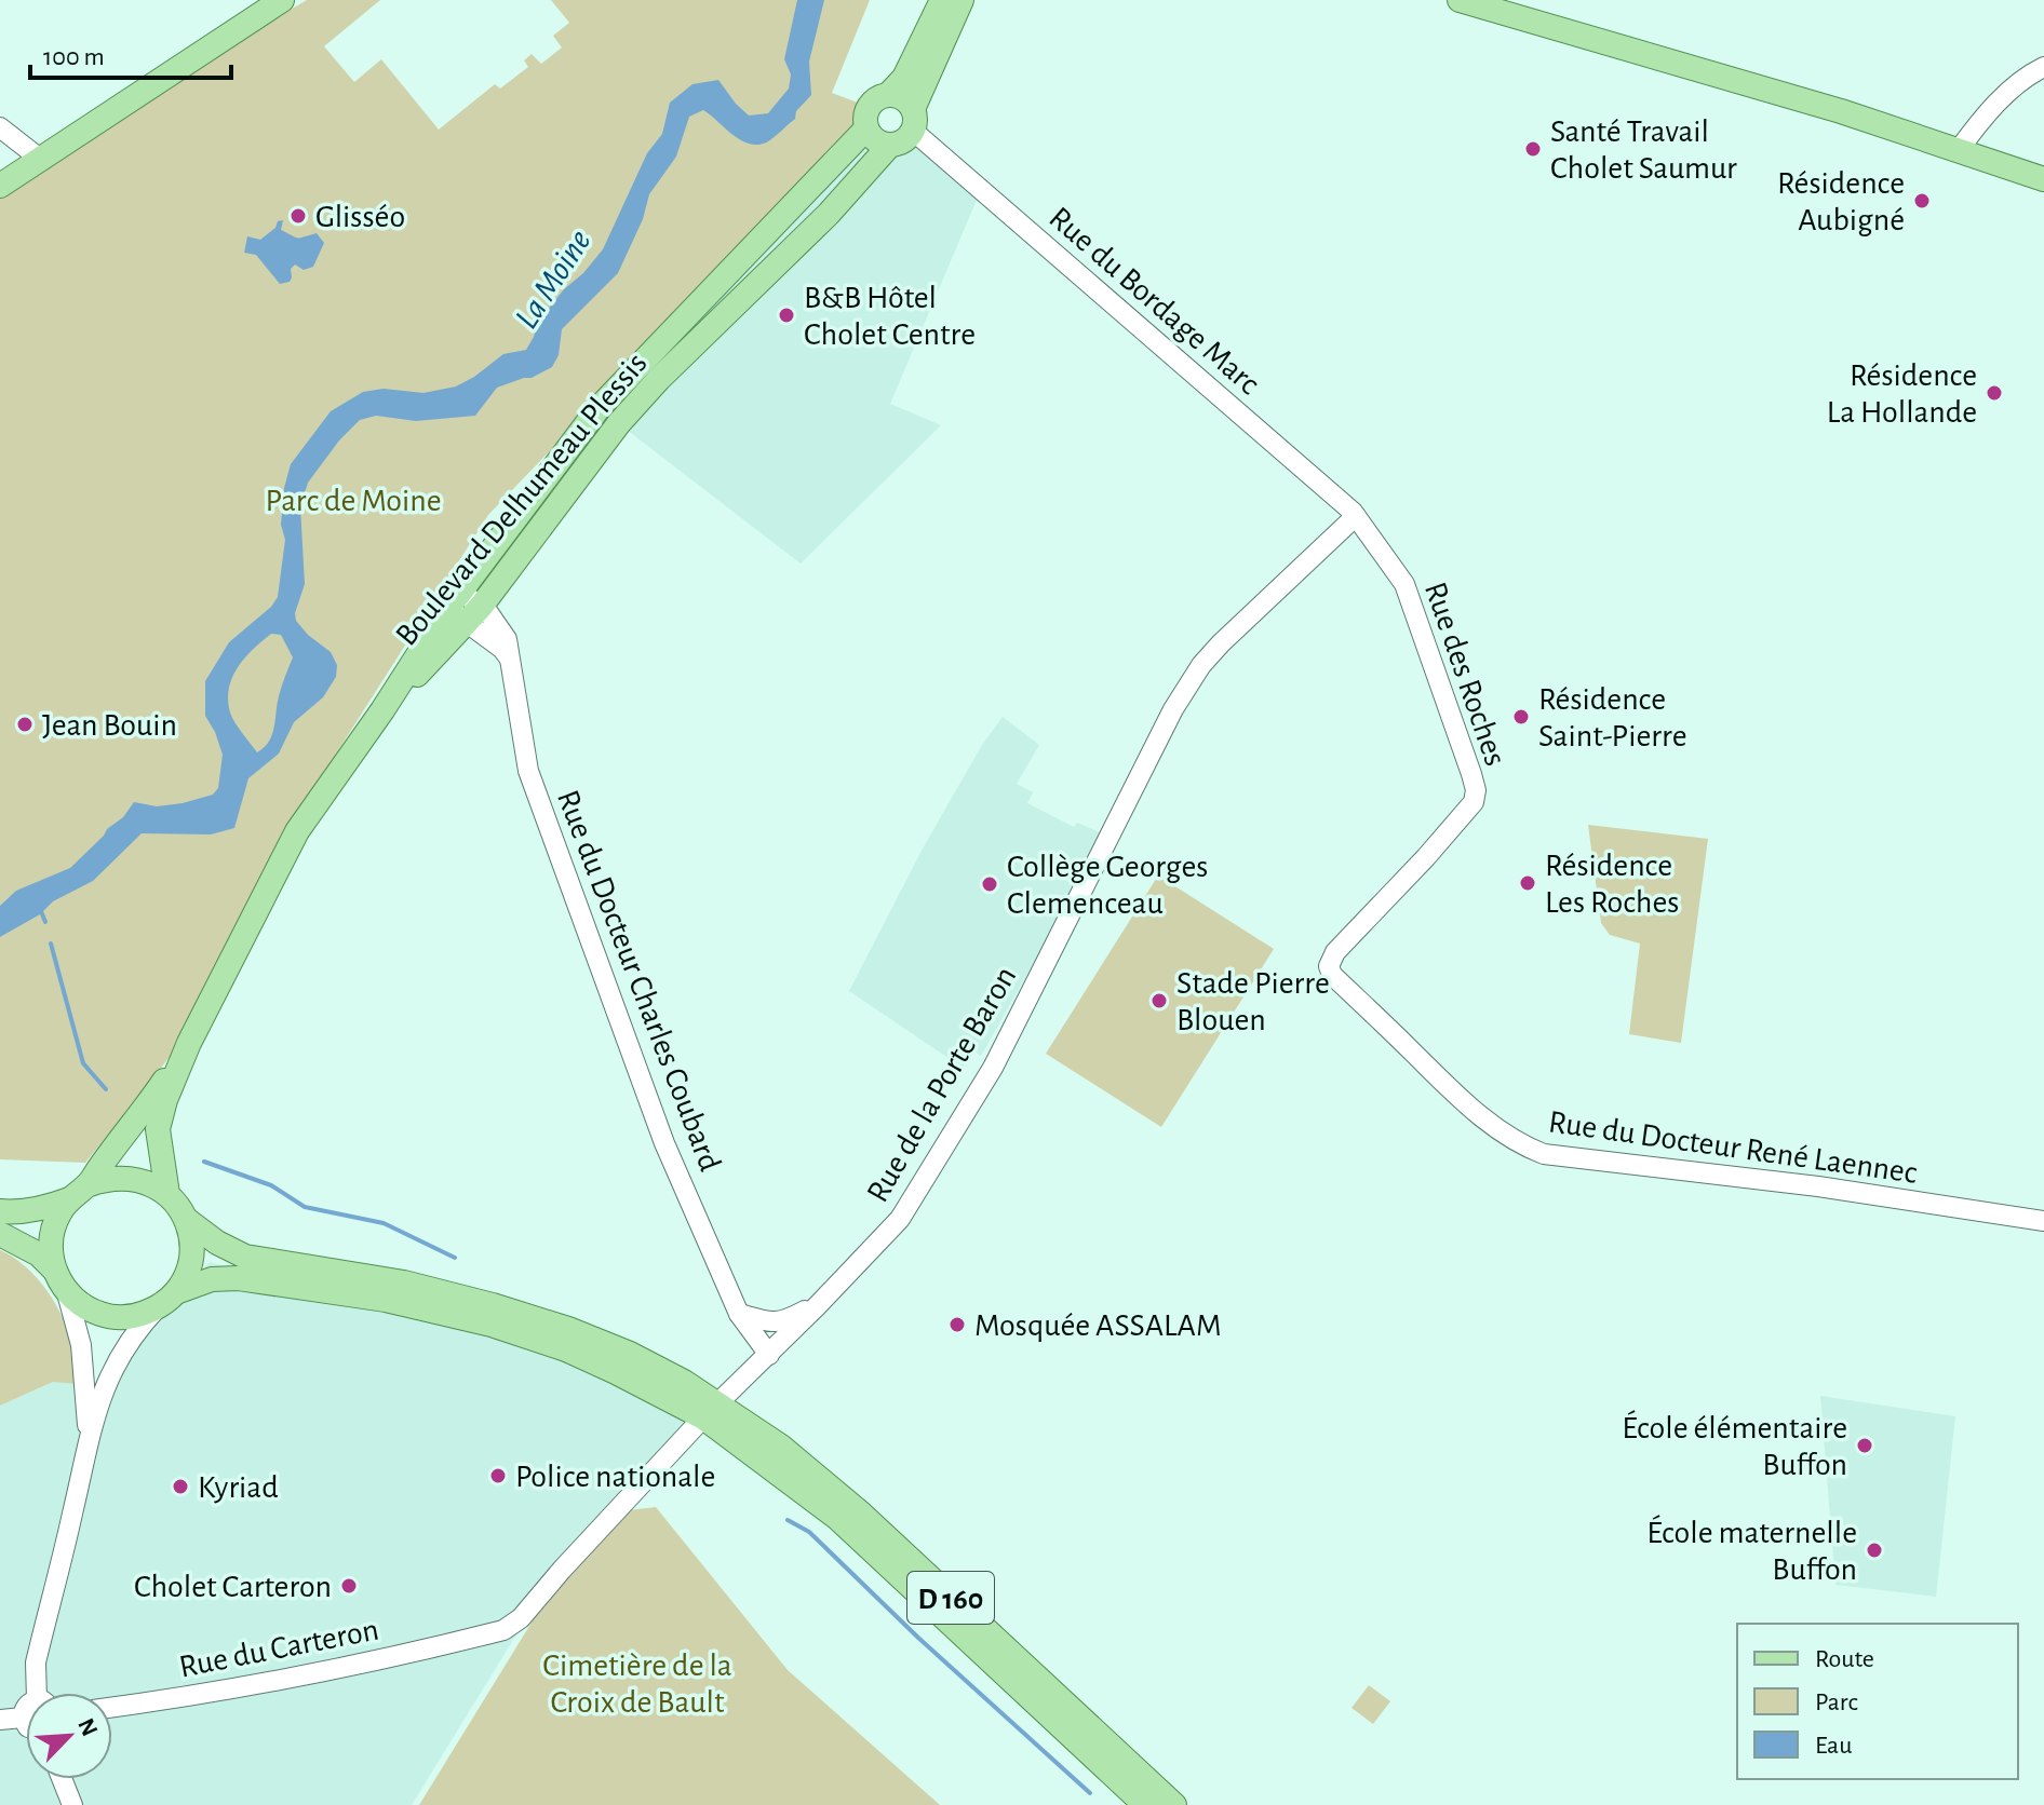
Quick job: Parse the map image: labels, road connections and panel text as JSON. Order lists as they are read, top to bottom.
{
  "streets": {
    "main road": ["Boulevard Delhumeau Plessis", "D 160"],
    "street": [
      "Rue du Bordage Marc",
      "Rue des Roches",
      "Rue du Docteur Charles Coubard",
      "Rue de la Porte Baron",
      "Rue du Docteur René Laennec",
      "Rue du Carteron"
    ]
  },
  "crossings": [
    ["Rue du Bordage Marc", "Boulevard Delhumeau Plessis"],
    ["Rue du Bordage Marc", "Rue des Roches"],
    ["Rue du Bordage Marc", "Rue de la Porte Baron"],
    ["Boulevard Delhumeau Plessis", "Rue du Docteur Charles Coubard"],
    ["Boulevard Delhumeau Plessis", "D 160"],
    ["Rue des Roches", "Rue de la Porte Baron"],
    ["Rue des Roches", "Rue du Docteur René Laennec"],
    ["Rue du Docteur Charles Coubard", "Rue de la Porte Baron"],
    ["Rue de la Porte Baron", "D 160"],
    ["Rue de la Porte Baron", "Rue du Carteron"],
    ["D 160", "Rue du Carteron"]
  ],
  "water": ["La Moine"],
  "parks": ["Parc de Moine", "Cimetière de la Croix de Bault"],
  "places": [
    "Santé Travail Cholet Saumur",
    "Résidence Aubigné",
    "Glisséo",
    "B&B Hôtel Cholet Centre",
    "Résidence La Hollande",
    "Résidence Saint-Pierre",
    "Jean Bouin",
    "Résidence Les Roches",
    "Collège Georges Clemenceau",
    "Stade Pierre Blouen",
    "Mosquée ASSALAM",
    "École élémentaire Buffon",
    "Police nationale",
    "Kyriad",
    "École maternelle Buffon",
    "Cholet Carteron"
  ],
  "legend": ["Route", "Parc", "Eau"],
  "scale_bar": "100 m",
  "north": "top right"
}
